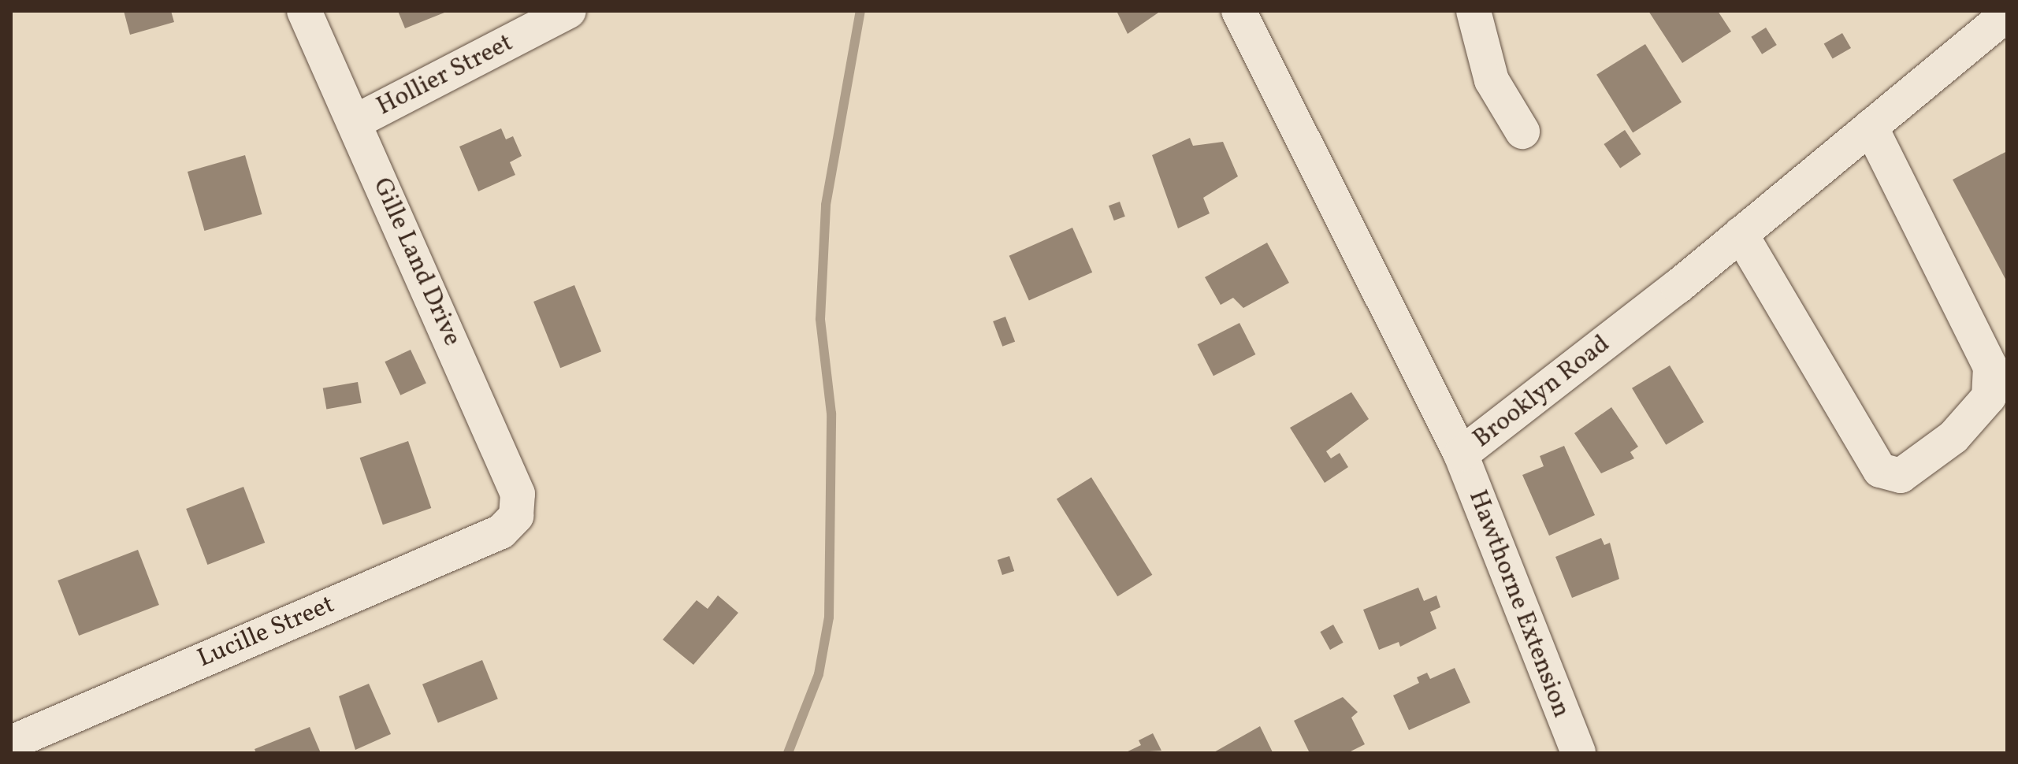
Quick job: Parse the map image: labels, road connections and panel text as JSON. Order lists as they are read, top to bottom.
{
  "streets": {
    "street": [
      "Hollier Street",
      "Gille Land Drive",
      "Brooklyn Road",
      "Hawthorne Extension",
      "Lucille Street"
    ]
  },
  "crossings": [
    ["Hollier Street", "Gille Land Drive"],
    ["Gille Land Drive", "Lucille Street"],
    ["Brooklyn Road", "Hawthorne Extension"]
  ]
}
